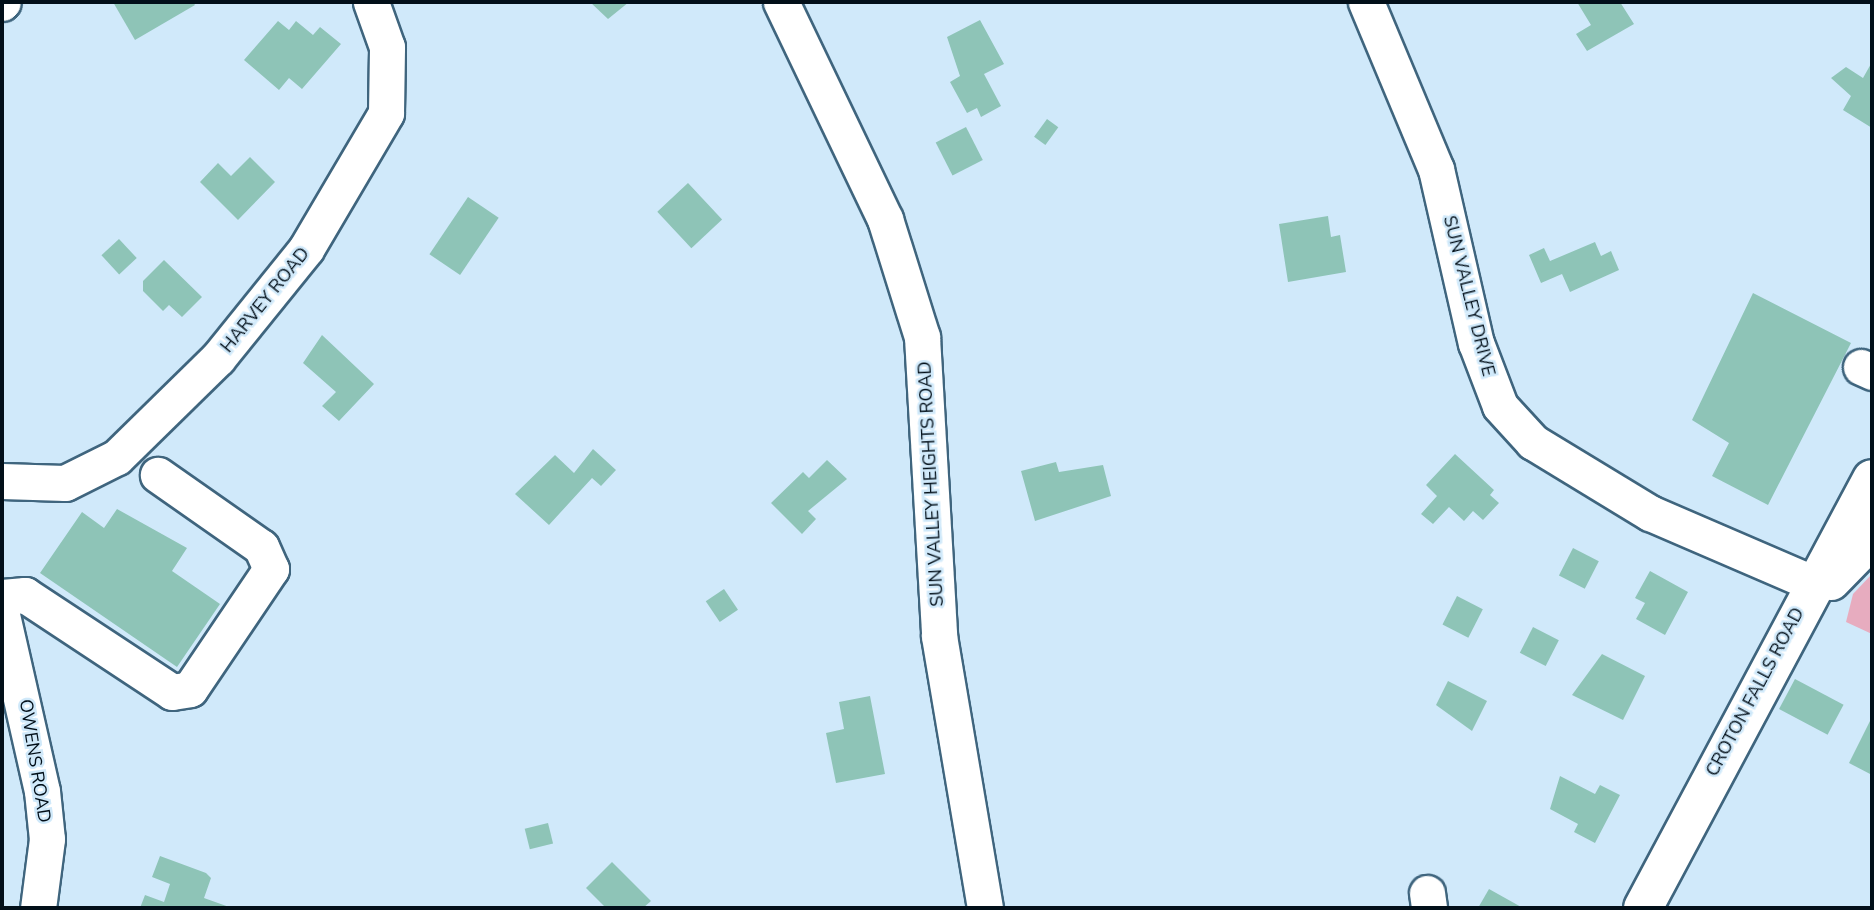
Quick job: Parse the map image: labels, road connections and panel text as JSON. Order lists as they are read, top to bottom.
{
  "streets": {
    "main road": ["CROTON FALLS ROAD"],
    "street": [
      "SUN VALLEY DRIVE",
      "HARVEY ROAD",
      "SUN VALLEY HEIGHTS ROAD",
      "OWENS ROAD"
    ]
  },
  "crossings": [
    ["SUN VALLEY DRIVE", "CROTON FALLS ROAD"]
  ]
}
